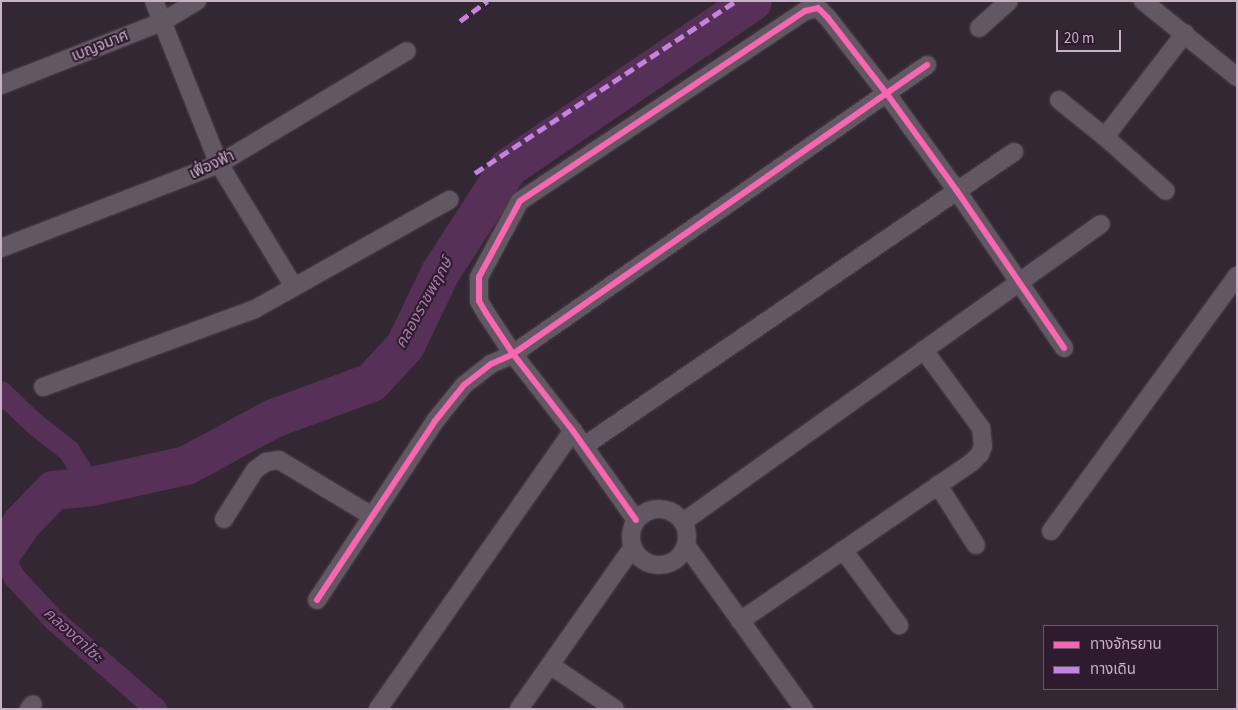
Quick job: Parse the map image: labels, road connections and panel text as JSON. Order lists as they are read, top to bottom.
{
  "streets": {
    "street": ["เบญจมาศ", "เฟื่องฟ้า"]
  },
  "water": ["คลองราชพฤกษ์", "คลองตาโซะ"],
  "legend": ["ทางจักรยาน", "ทางเดิน"],
  "scale_bar": "20 m"
}
